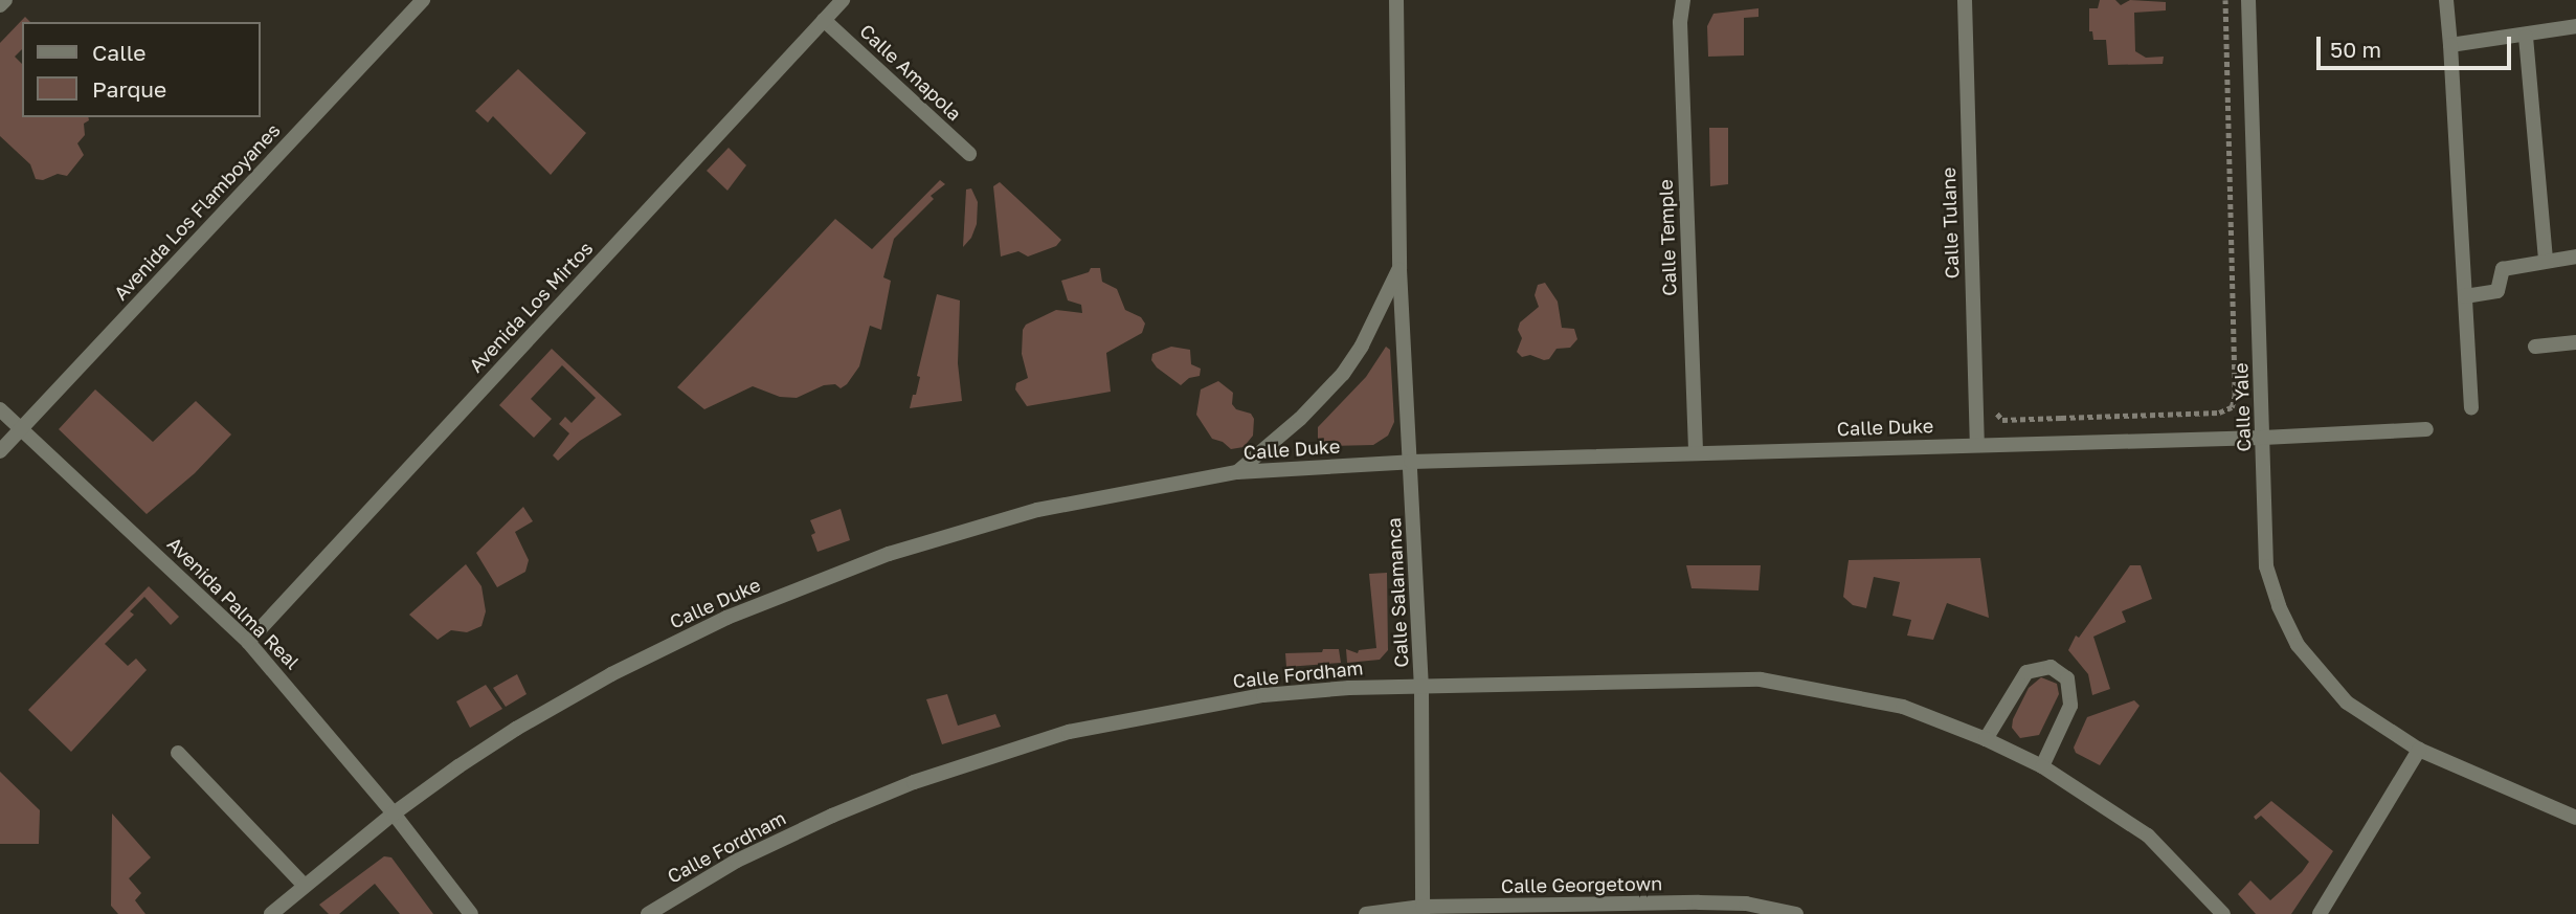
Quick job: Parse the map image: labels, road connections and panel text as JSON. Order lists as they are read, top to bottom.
{
  "streets": {
    "street": [
      "Calle Amapola",
      "Avenida Los Flamboyanes",
      "Calle Tulane",
      "Calle Temple",
      "Avenida Los Mirtos",
      "Calle Yale",
      "Calle Duke",
      "Calle Salamanca",
      "Avenida Palma Real",
      "Calle Fordham",
      "Calle Georgetown"
    ]
  },
  "crossings": [
    ["Calle Amapola", "Avenida Los Mirtos"],
    ["Avenida Los Flamboyanes", "Avenida Palma Real"],
    ["Calle Tulane", "Calle Duke"],
    ["Calle Temple", "Calle Duke"],
    ["Avenida Los Mirtos", "Avenida Palma Real"],
    ["Calle Yale", "Calle Duke"],
    ["Calle Duke", "Calle Salamanca"],
    ["Calle Duke", "Avenida Palma Real"],
    ["Calle Salamanca", "Calle Fordham"],
    ["Calle Salamanca", "Calle Georgetown"]
  ],
  "legend": ["Calle", "Parque"],
  "scale_bar": "50 m"
}
